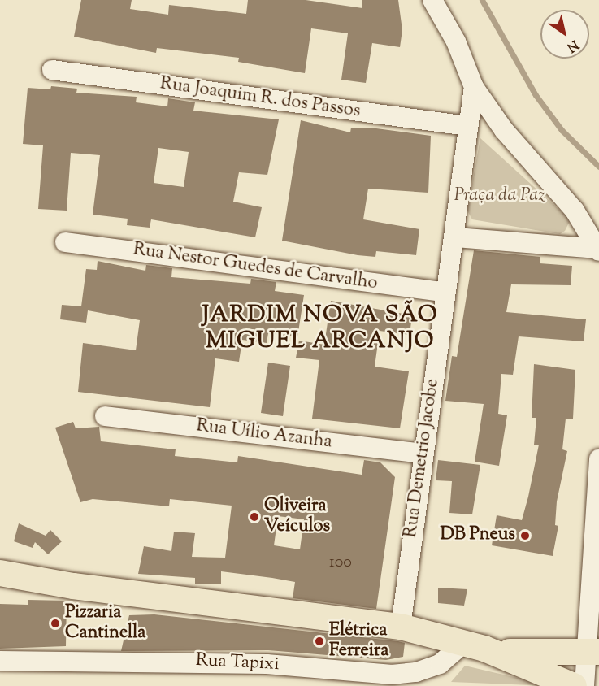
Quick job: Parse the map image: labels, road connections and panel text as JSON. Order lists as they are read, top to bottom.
{
  "streets": {
    "street": [
      "Rua Joaquim R. dos Passos",
      "Rua Nestor Guedes de Carvalho",
      "Rua Uílio Azanha",
      "Rua Demetrio Jacobe",
      "Rua Tapixi"
    ]
  },
  "crossings": [
    ["Rua Joaquim R. dos Passos", "Rua Demetrio Jacobe"],
    ["Rua Nestor Guedes de Carvalho", "Rua Demetrio Jacobe"],
    ["Rua Uílio Azanha", "Rua Demetrio Jacobe"]
  ],
  "districts": ["JARDIM NOVA SÃO MIGUEL ARCANJO"],
  "parks": ["Praça da Paz"],
  "places": [
    "Oliveira Veículos",
    "DB Pneus",
    "Pizzaria Cantinella",
    "Elétrica Ferreira"
  ],
  "house_numbers": ["100"],
  "north": "bottom right"
}
